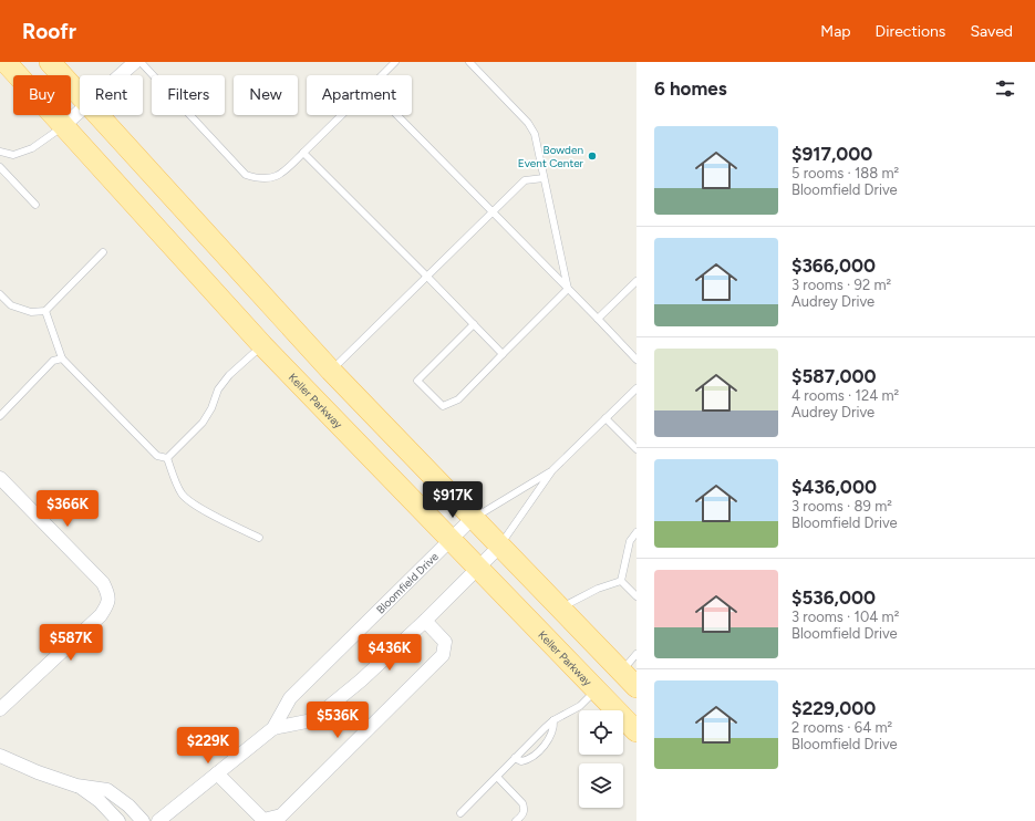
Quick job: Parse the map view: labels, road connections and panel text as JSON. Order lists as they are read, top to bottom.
{
  "streets": {
    "main road": ["Keller Parkway"],
    "street": ["Bloomfield Drive"]
  },
  "crossings": [
    ["Keller Parkway", "Bloomfield Drive"]
  ],
  "places": ["Bowden Event Center"],
  "page": {
    "header": "Roofr",
    "nav": ["Map", "Directions", "Saved"],
    "heading": "6 homes",
    "chip": [
      "Buy",
      "Rent",
      "Filters",
      "New",
      "Apartment"
    ],
    "list": [
      {
        "name": "$917,000",
        "note": "5 rooms · 188 m² · Bloomfield Drive"
      },
      {
        "name": "$366,000",
        "note": "3 rooms · 92 m² · Audrey Drive"
      },
      {
        "name": "$587,000",
        "note": "4 rooms · 124 m² · Audrey Drive"
      },
      {
        "name": "$436,000",
        "note": "3 rooms · 89 m² · Bloomfield Drive"
      },
      {
        "name": "$536,000",
        "note": "3 rooms · 104 m² · Bloomfield Drive"
      },
      {
        "name": "$229,000",
        "note": "2 rooms · 64 m² · Bloomfield Drive"
      }
    ],
    "price": [
      "$917K",
      "$366K",
      "$587K",
      "$436K",
      "$536K",
      "$229K"
    ]
  }
}
